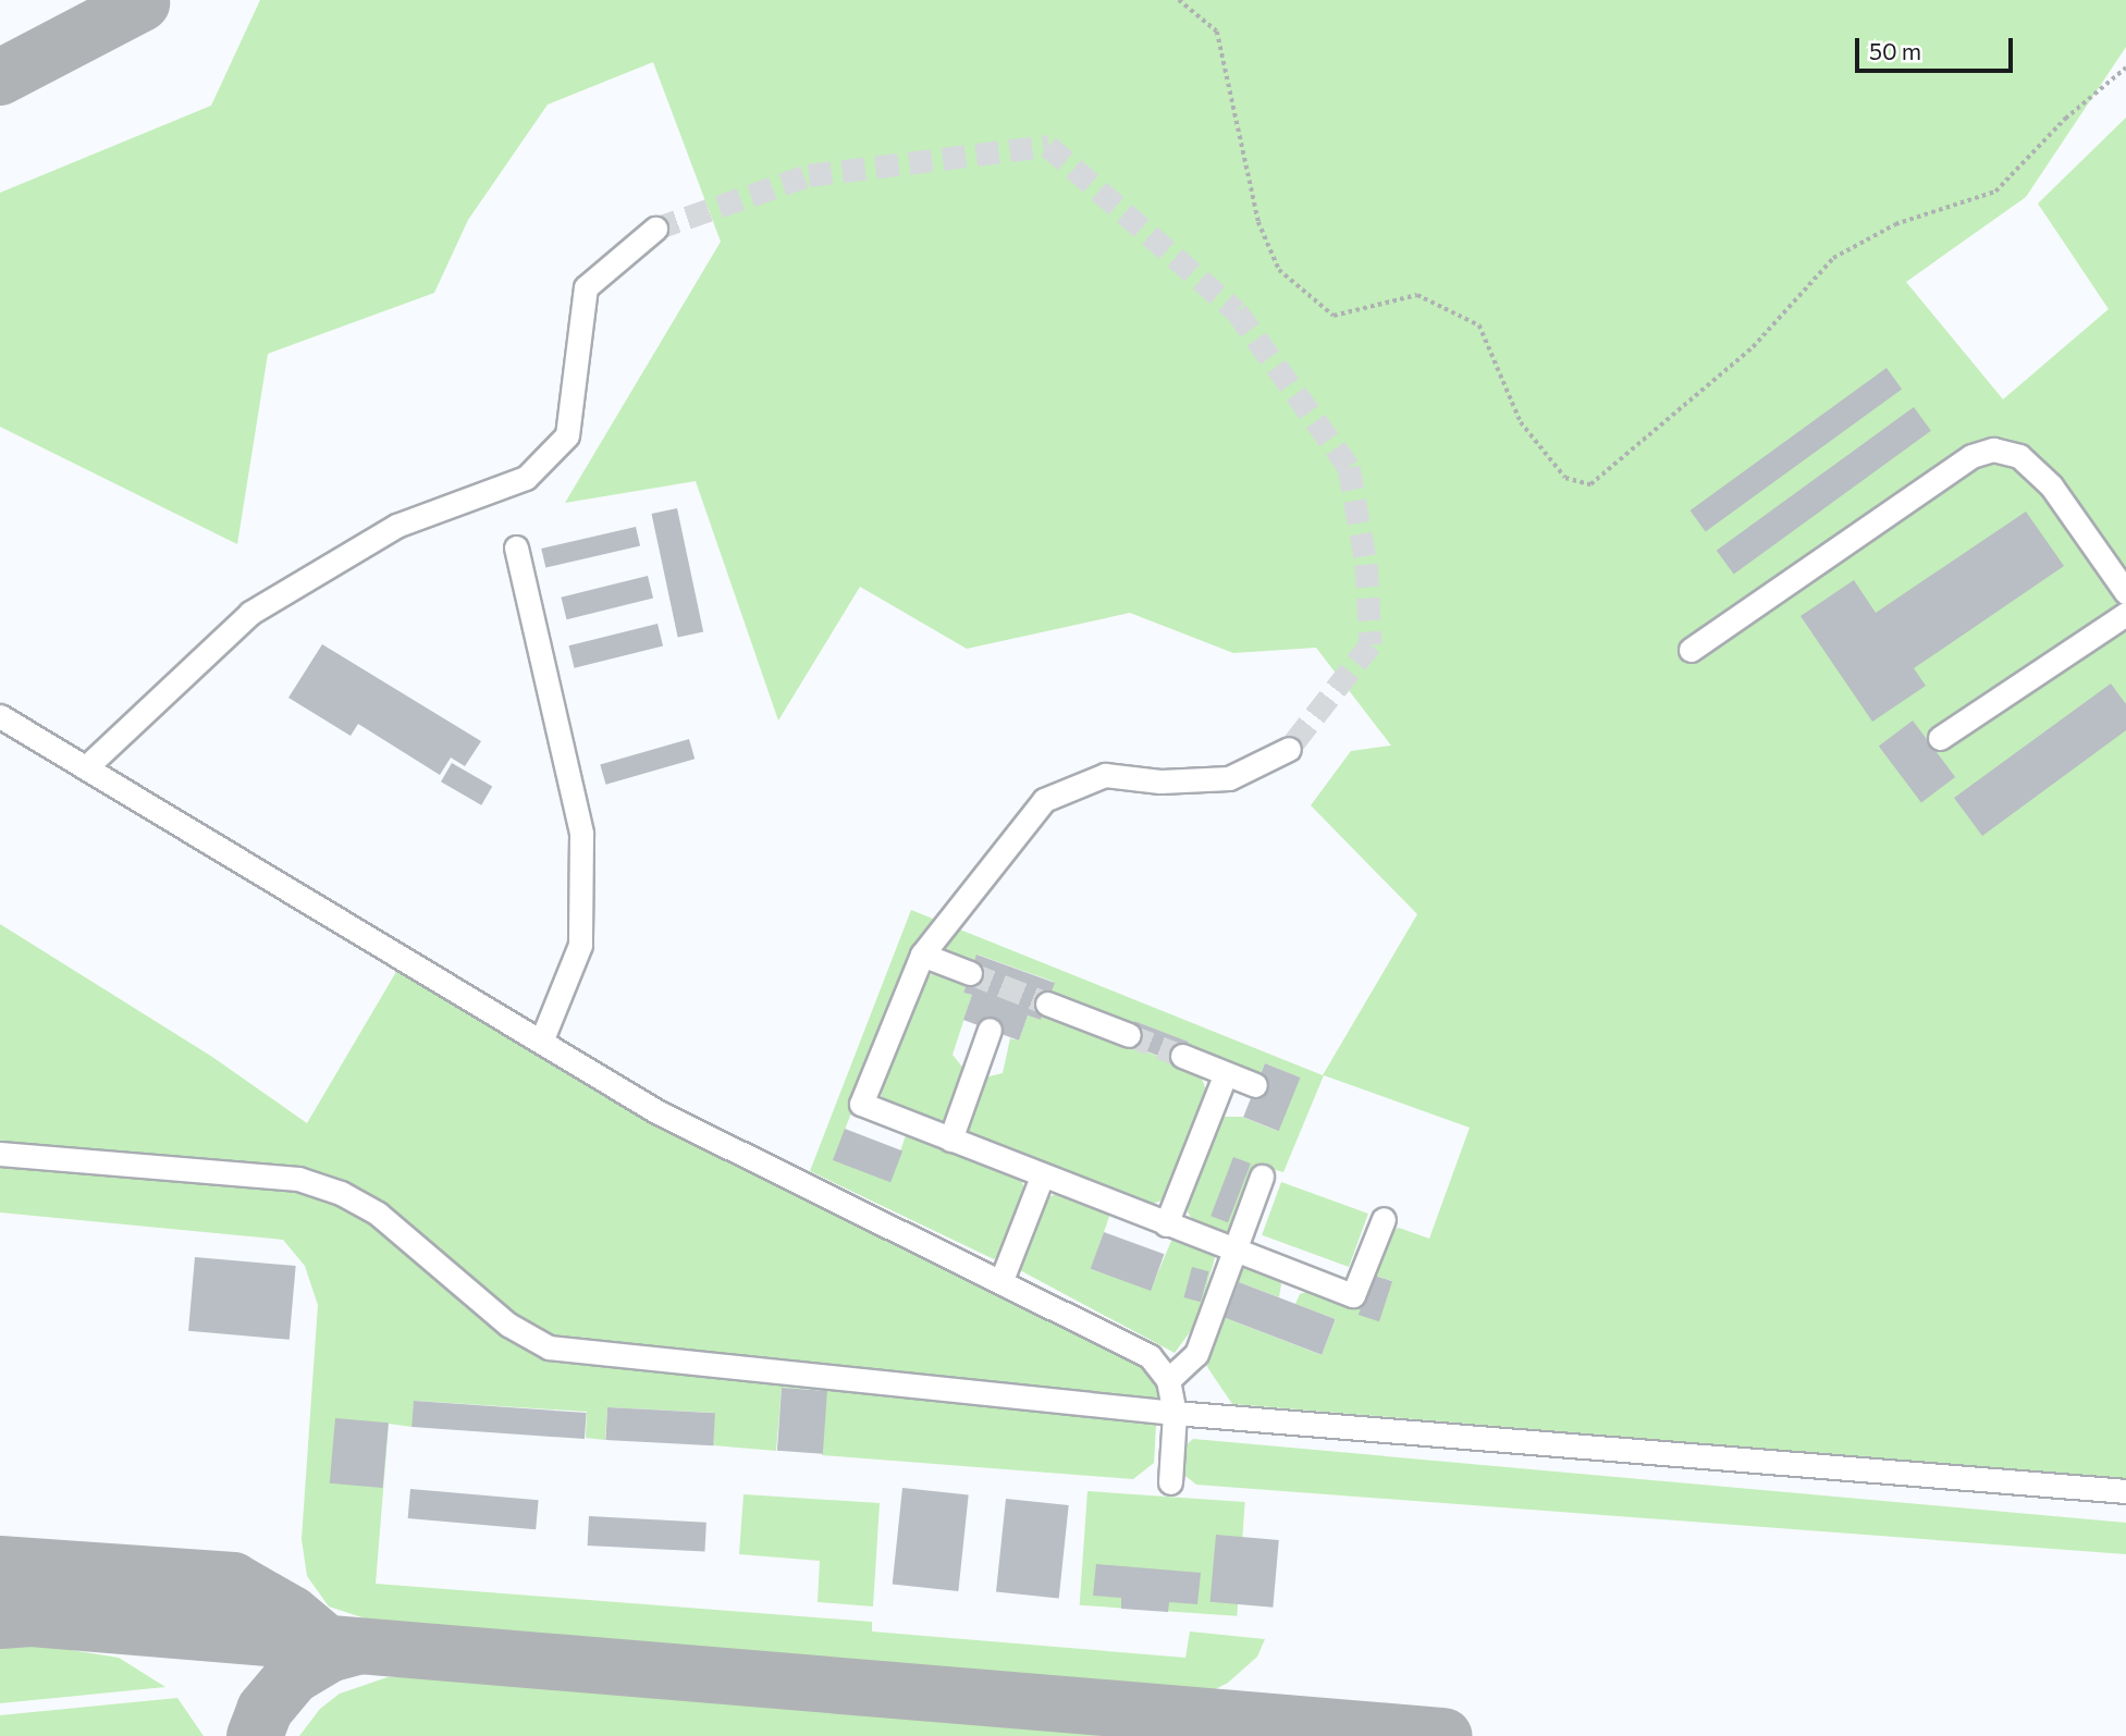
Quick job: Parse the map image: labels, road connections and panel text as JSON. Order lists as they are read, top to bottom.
{
  "scale_bar": "50 m"
}
